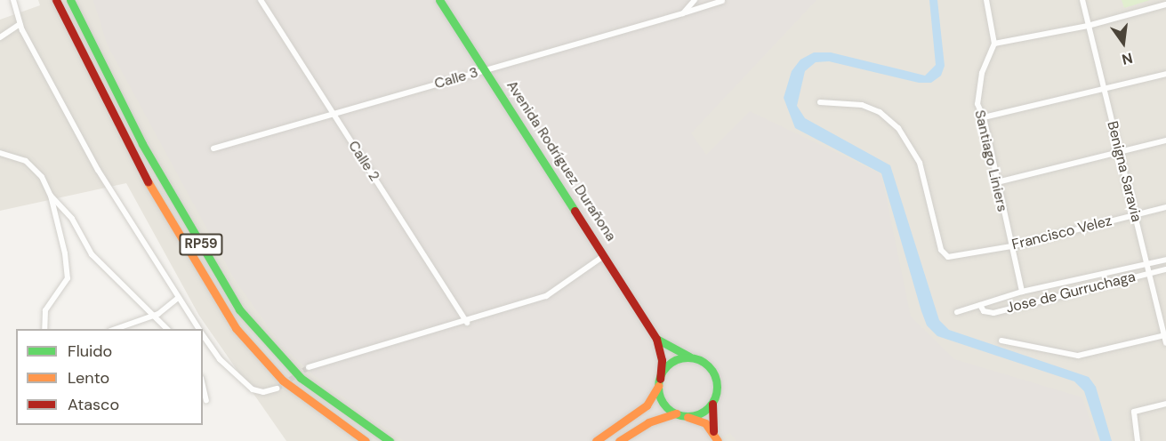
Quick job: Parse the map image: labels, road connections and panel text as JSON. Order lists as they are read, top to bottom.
{
  "streets": {
    "main road": ["Avenida Rodríguez Durañona", "RP59"],
    "street": [
      "Calle 3",
      "Calle 2",
      "Santiago Liniers",
      "Benigna Saravia",
      "Francisco Velez",
      "Jose de Gurruchaga"
    ]
  },
  "crossings": [
    ["Calle 3", "Calle 2"],
    ["Calle 3", "Avenida Rodríguez Durañona"],
    ["Santiago Liniers", "Francisco Velez"],
    ["Santiago Liniers", "Jose de Gurruchaga"],
    ["Benigna Saravia", "Francisco Velez"],
    ["Benigna Saravia", "Jose de Gurruchaga"]
  ],
  "legend": ["Fluido", "Lento", "Atasco"],
  "north": "bottom"
}
